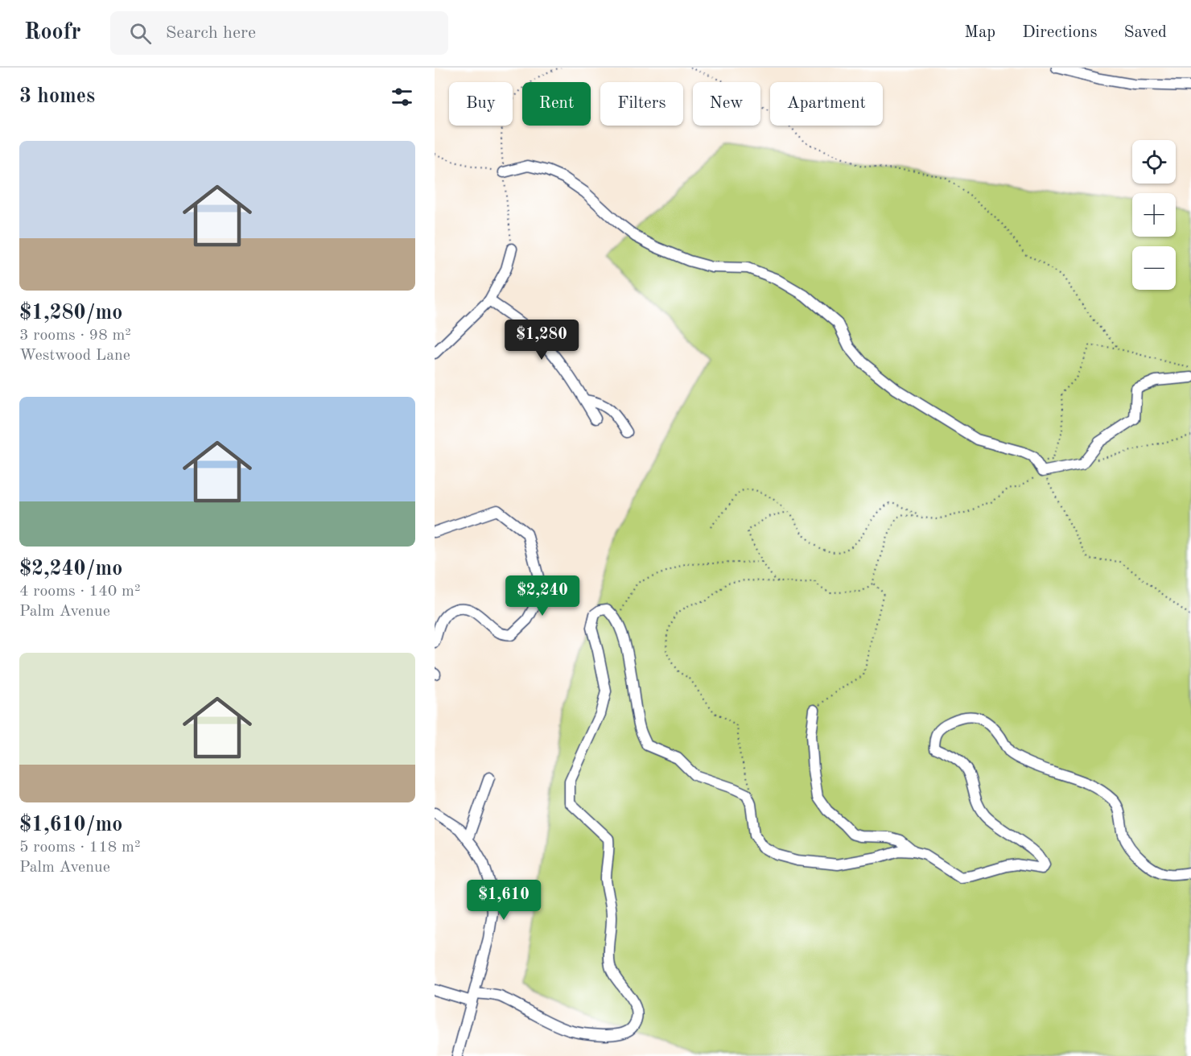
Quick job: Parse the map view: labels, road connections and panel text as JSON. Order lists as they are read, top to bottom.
{
  "page": {
    "header": "Roofr",
    "search": "Search here",
    "nav": ["Map", "Directions", "Saved"],
    "heading": "3 homes",
    "chip": [
      "Buy",
      "Rent",
      "Filters",
      "New",
      "Apartment"
    ],
    "list": [
      {
        "name": "$1,280/mo",
        "note": "3 rooms · 98 m² · Westwood Lane"
      },
      {
        "name": "$2,240/mo",
        "note": "4 rooms · 140 m² · Palm Avenue"
      },
      {
        "name": "$1,610/mo",
        "note": "5 rooms · 118 m² · Palm Avenue"
      }
    ],
    "map_buttons": ["+", "−"],
    "price": ["$1,280", "$2,240", "$1,610"]
  }
}
